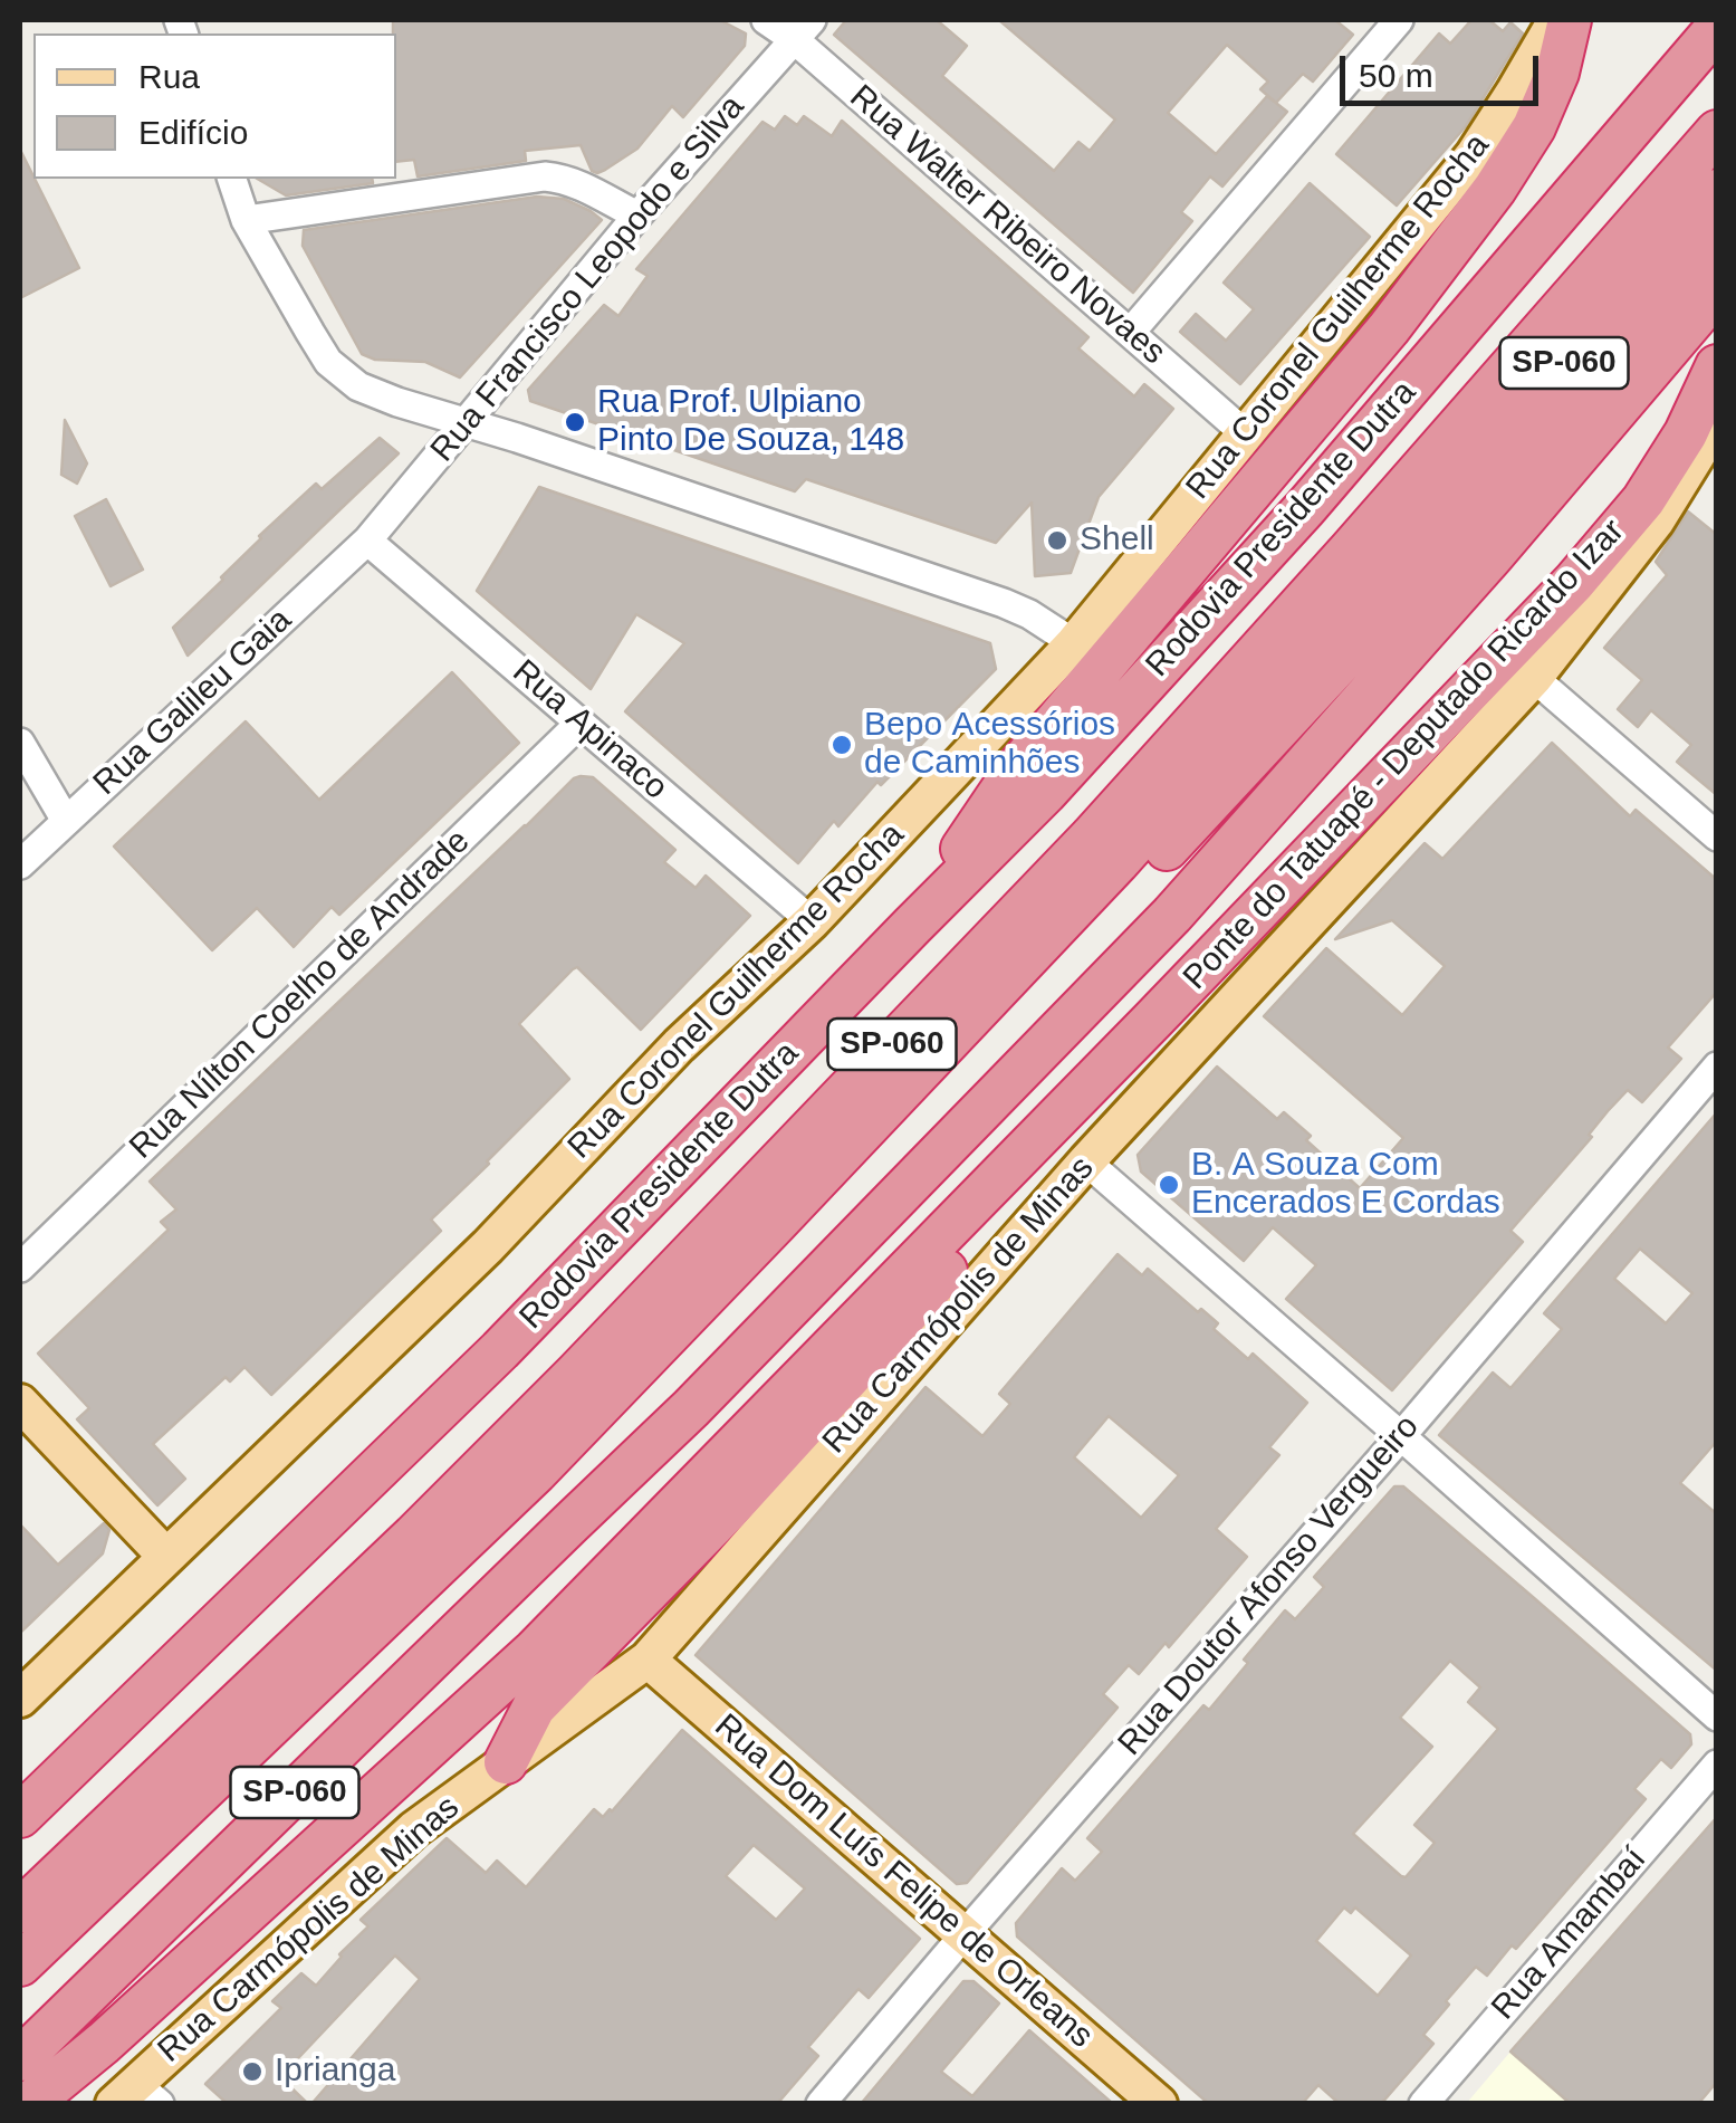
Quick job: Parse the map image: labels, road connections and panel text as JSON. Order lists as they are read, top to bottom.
{
  "streets": {
    "highway": ["SP-060", "Rodovia Presidente Dutra", "Ponte do Tatuapé - Deputado Ricardo Izar"],
    "main road": ["Rua Coronel Guilherme Rocha", "Rua Carmópolis de Minas", "Rua Dom Luís Felipe de Orleans"],
    "street": [
      "Rua Walter Ribeiro Novaes",
      "Rua Francisco Leopodo e Silva",
      "Rua Galileu Gaia",
      "Rua Apinaco",
      "Rua Nílton Coelho de Andrade",
      "Rua Doutor Afonso Vergueiro",
      "Rua Amambaí"
    ]
  },
  "crossings": [
    ["Rua Walter Ribeiro Novaes", "Rua Francisco Leopodo e Silva"],
    ["Rua Walter Ribeiro Novaes", "Rua Coronel Guilherme Rocha"],
    ["Rua Francisco Leopodo e Silva", "Rua Galileu Gaia"],
    ["Rua Francisco Leopodo e Silva", "Rua Apinaco"],
    ["Rua Coronel Guilherme Rocha", "Rua Apinaco"],
    ["Rua Galileu Gaia", "Rua Apinaco"],
    ["Rua Apinaco", "Rua Nílton Coelho de Andrade"],
    ["Rua Carmópolis de Minas", "Rua Dom Luís Felipe de Orleans"],
    ["Rua Doutor Afonso Vergueiro", "Rua Dom Luís Felipe de Orleans"]
  ],
  "places": [
    "Rua Prof. Ulpiano Pinto De Souza, 148",
    "Shell",
    "Bepo Acessórios de Caminhões",
    "B. A Souza Com Encerados E Cordas",
    "Iprianga"
  ],
  "legend": ["Rua", "Edifício"],
  "scale_bar": "50 m"
}
